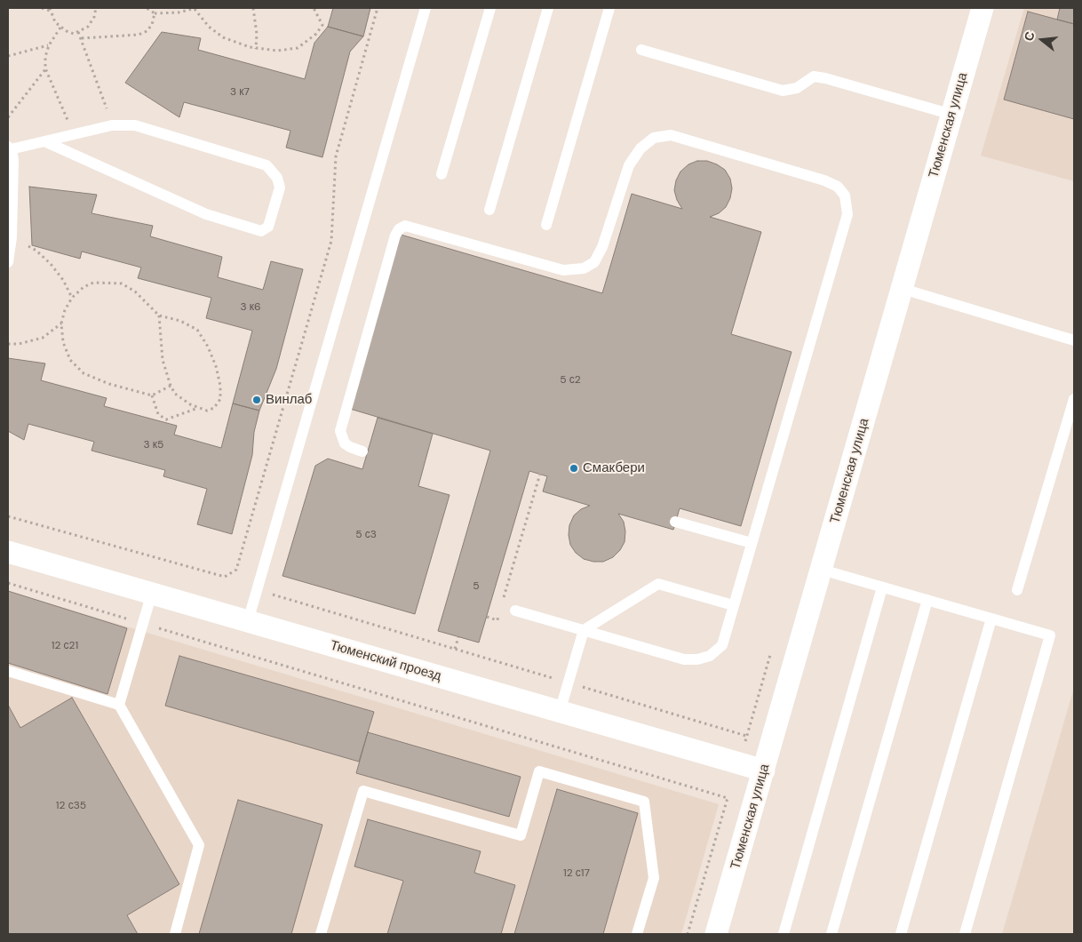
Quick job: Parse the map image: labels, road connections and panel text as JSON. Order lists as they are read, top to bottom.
{
  "streets": {
    "street": ["Тюменская улица", "Тюменский проезд"]
  },
  "crossings": [
    ["Тюменская улица", "Тюменский проезд"]
  ],
  "places": ["Винлаб", "Смакбери"],
  "house_numbers": [
    "3 к7",
    "3 к6",
    "5 с2",
    "3 к5",
    "5 с3",
    "5",
    "12 с21",
    "12 с35",
    "12 с17"
  ],
  "north": "left"
}
